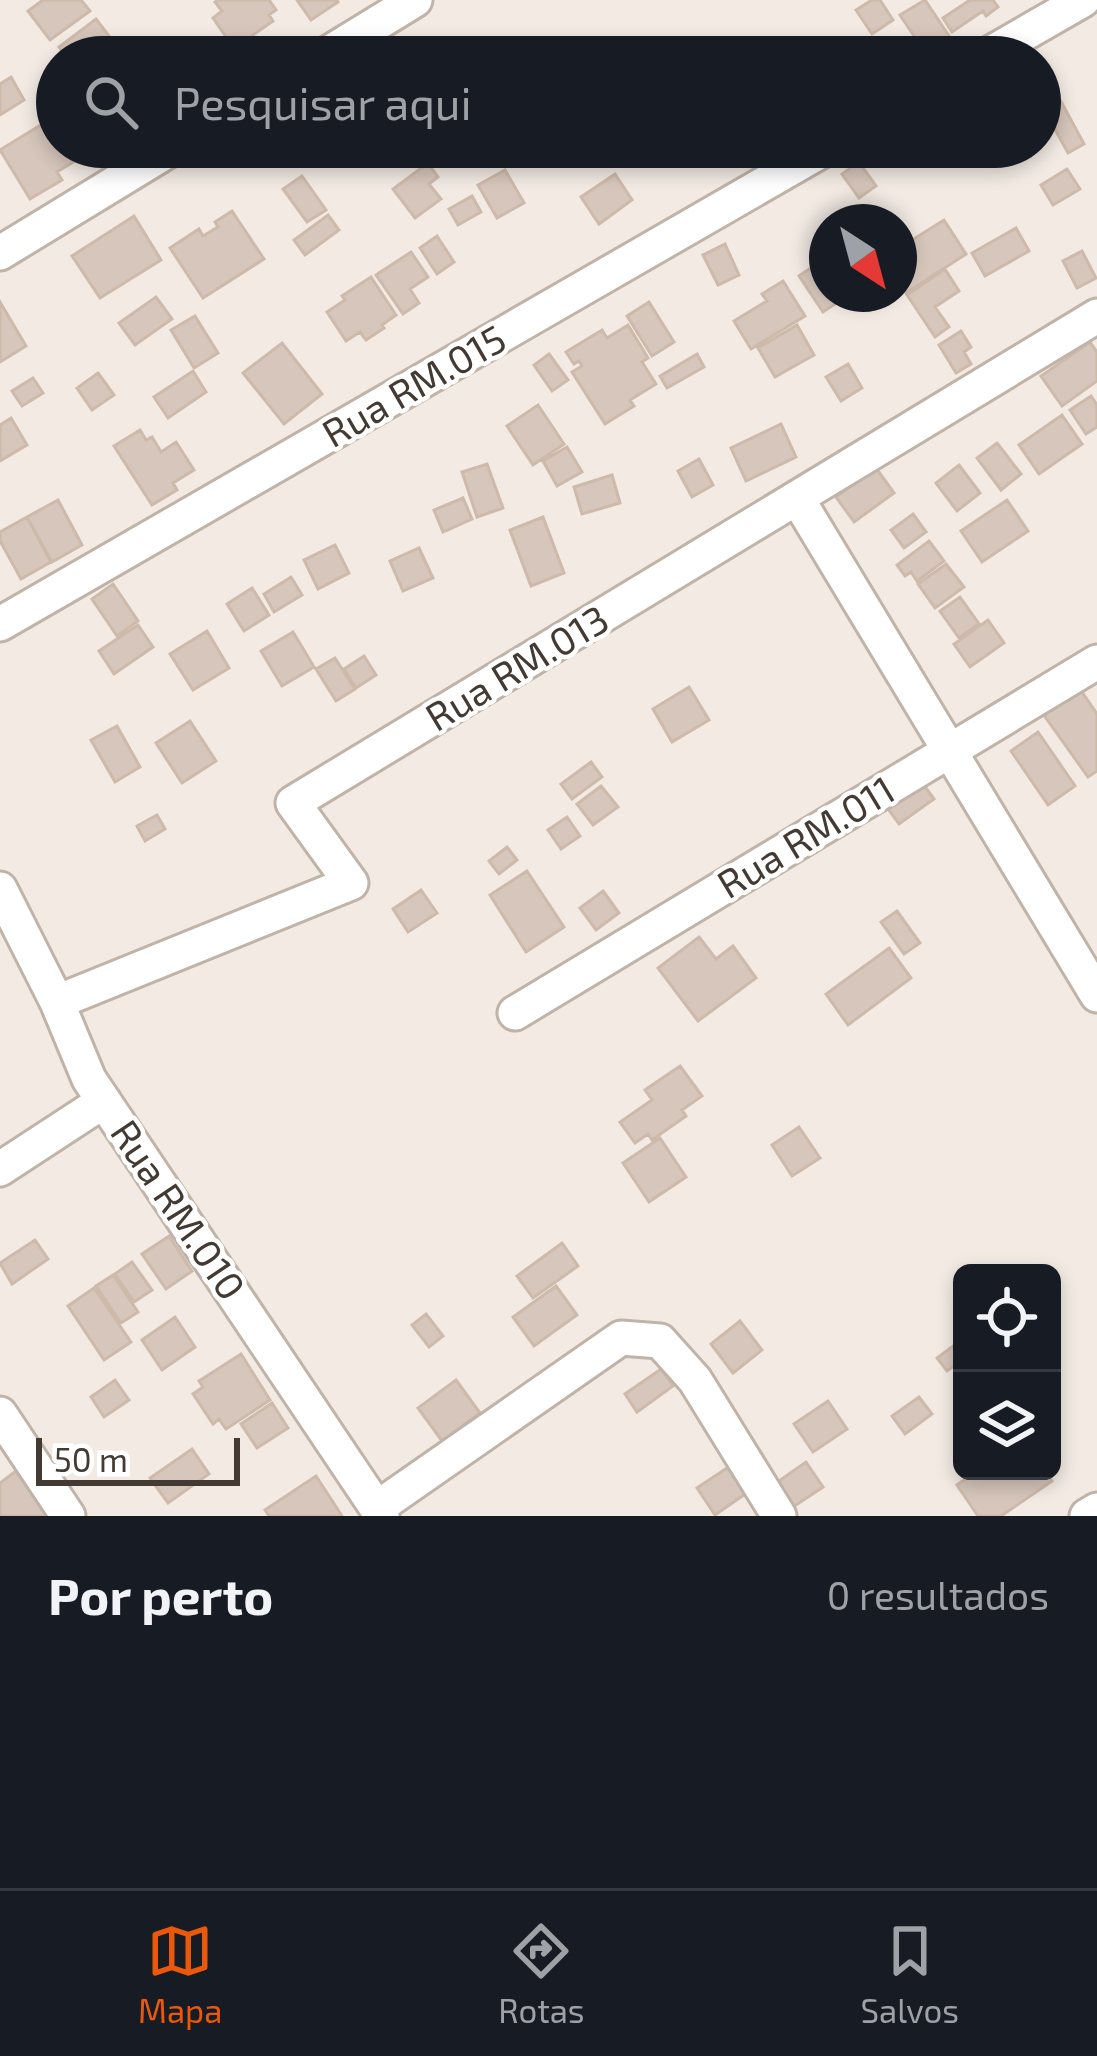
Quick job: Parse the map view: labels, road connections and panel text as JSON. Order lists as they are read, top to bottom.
{
  "streets": {
    "street": [
      "Rua RM.015",
      "Rua RM.013",
      "Rua RM.011",
      "Rua RM.010"
    ]
  },
  "crossings": [
    ["Rua RM.013", "Rua RM.010"]
  ],
  "scale_bar": "50 m",
  "north": "bottom right",
  "page": {
    "search": "Pesquisar aqui",
    "scale": "50 m",
    "heading": ["Por perto", "0 resultados"],
    "nav": ["Mapa", "Rotas", "Salvos"]
  }
}
